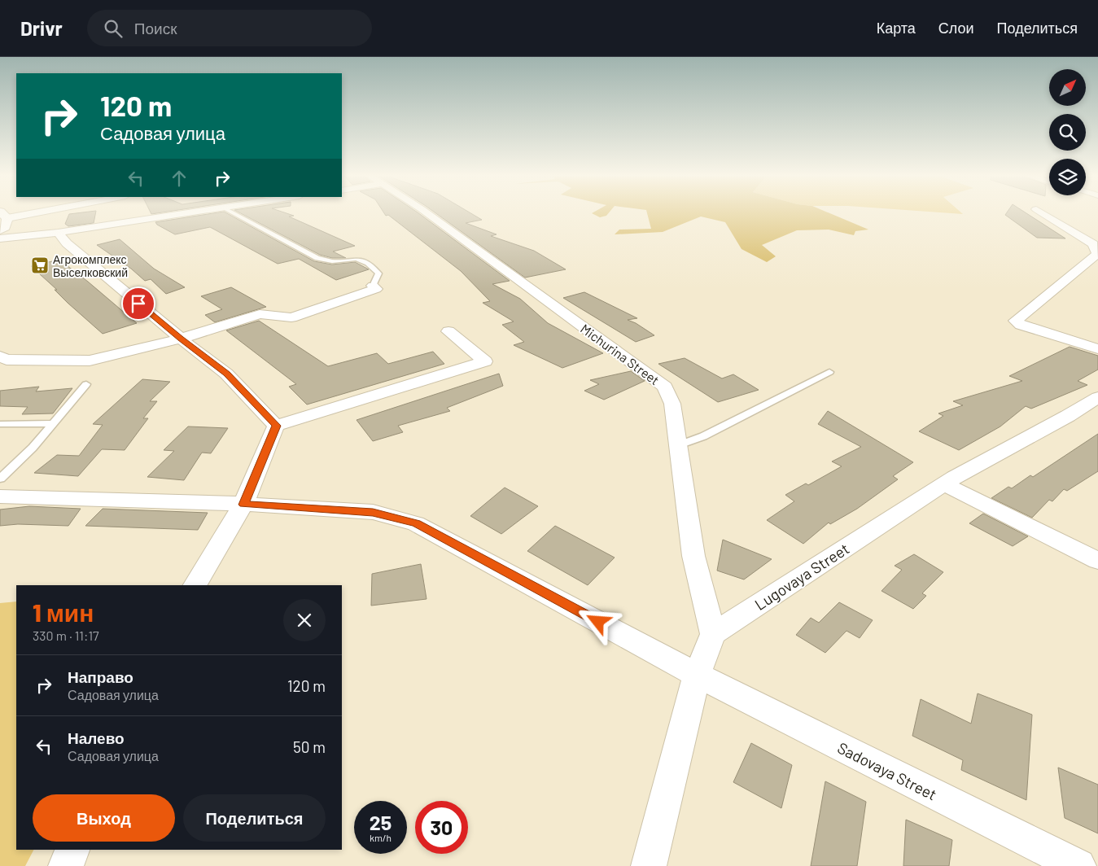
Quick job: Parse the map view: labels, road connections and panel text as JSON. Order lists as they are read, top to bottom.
{
  "streets": {
    "street": ["Michurina Street", "Lugovaya Street", "Sadovaya Street"]
  },
  "crossings": [
    ["Michurina Street", "Lugovaya Street"]
  ],
  "places": {
    "supermarket": ["Агрокомплекс Выселковский"]
  },
  "north": "top right",
  "page": {
    "header": "Drivr",
    "search": "Поиск",
    "nav": ["Карта", "Слои", "Поделиться"],
    "turn": ["120 m", "Садовая улица"],
    "heading": ["1 мин", "330 m · 11:17"],
    "list": [
      {
        "name": "Направо",
        "note": "Садовая улица",
        "value": "120 m"
      },
      {
        "name": "Налево",
        "note": "Садовая улица",
        "value": "50 m"
      }
    ],
    "buttons": ["Выход", "Поделиться"],
    "speed": "25 km/h",
    "limit": "30"
  }
}
